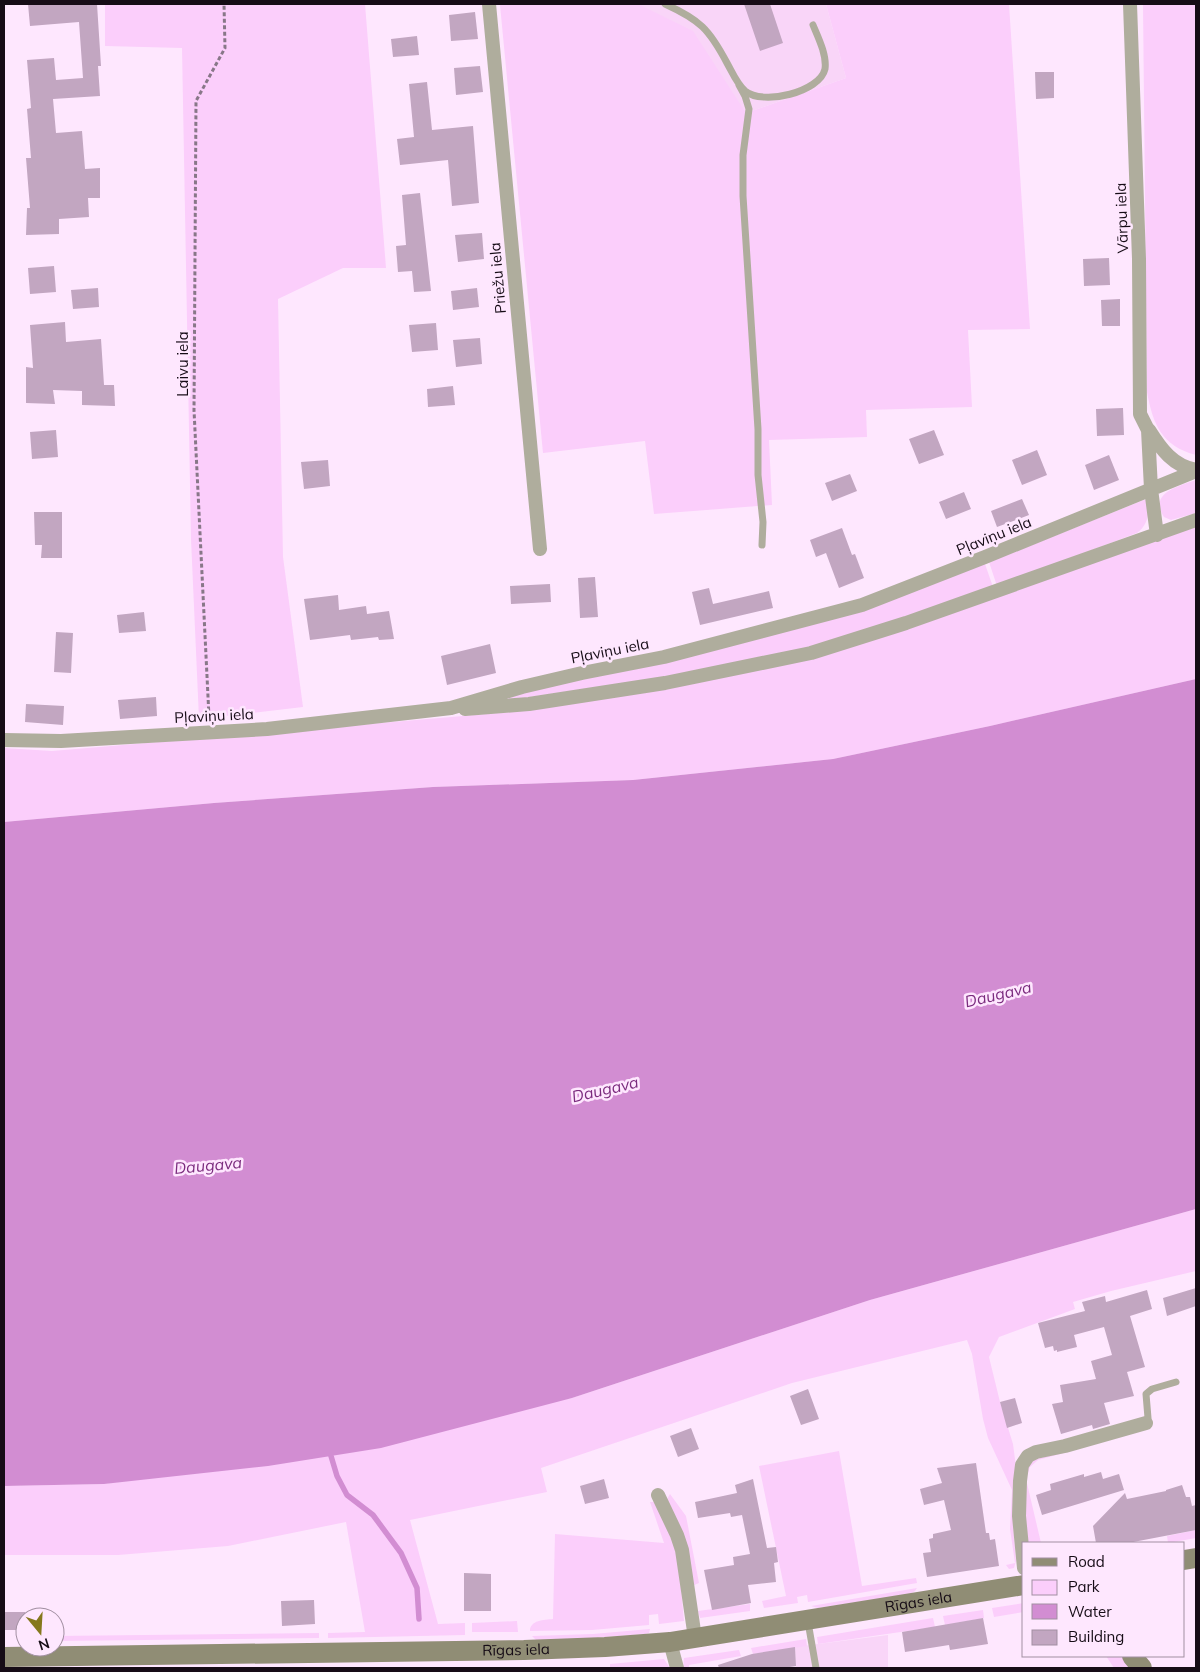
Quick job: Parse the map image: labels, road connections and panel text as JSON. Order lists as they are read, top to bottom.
{
  "streets": {
    "main road": ["Rīgas iela"],
    "street": ["Vārpu iela", "Priežu iela", "Pļaviņu iela"],
    "path": ["Laivu iela"]
  },
  "crossings": [
    ["Vārpu iela", "Pļaviņu iela"],
    ["Laivu iela", "Pļaviņu iela"]
  ],
  "water": ["Daugava"],
  "legend": [
    "Road",
    "Park",
    "Water",
    "Building"
  ],
  "north": "bottom"
}
